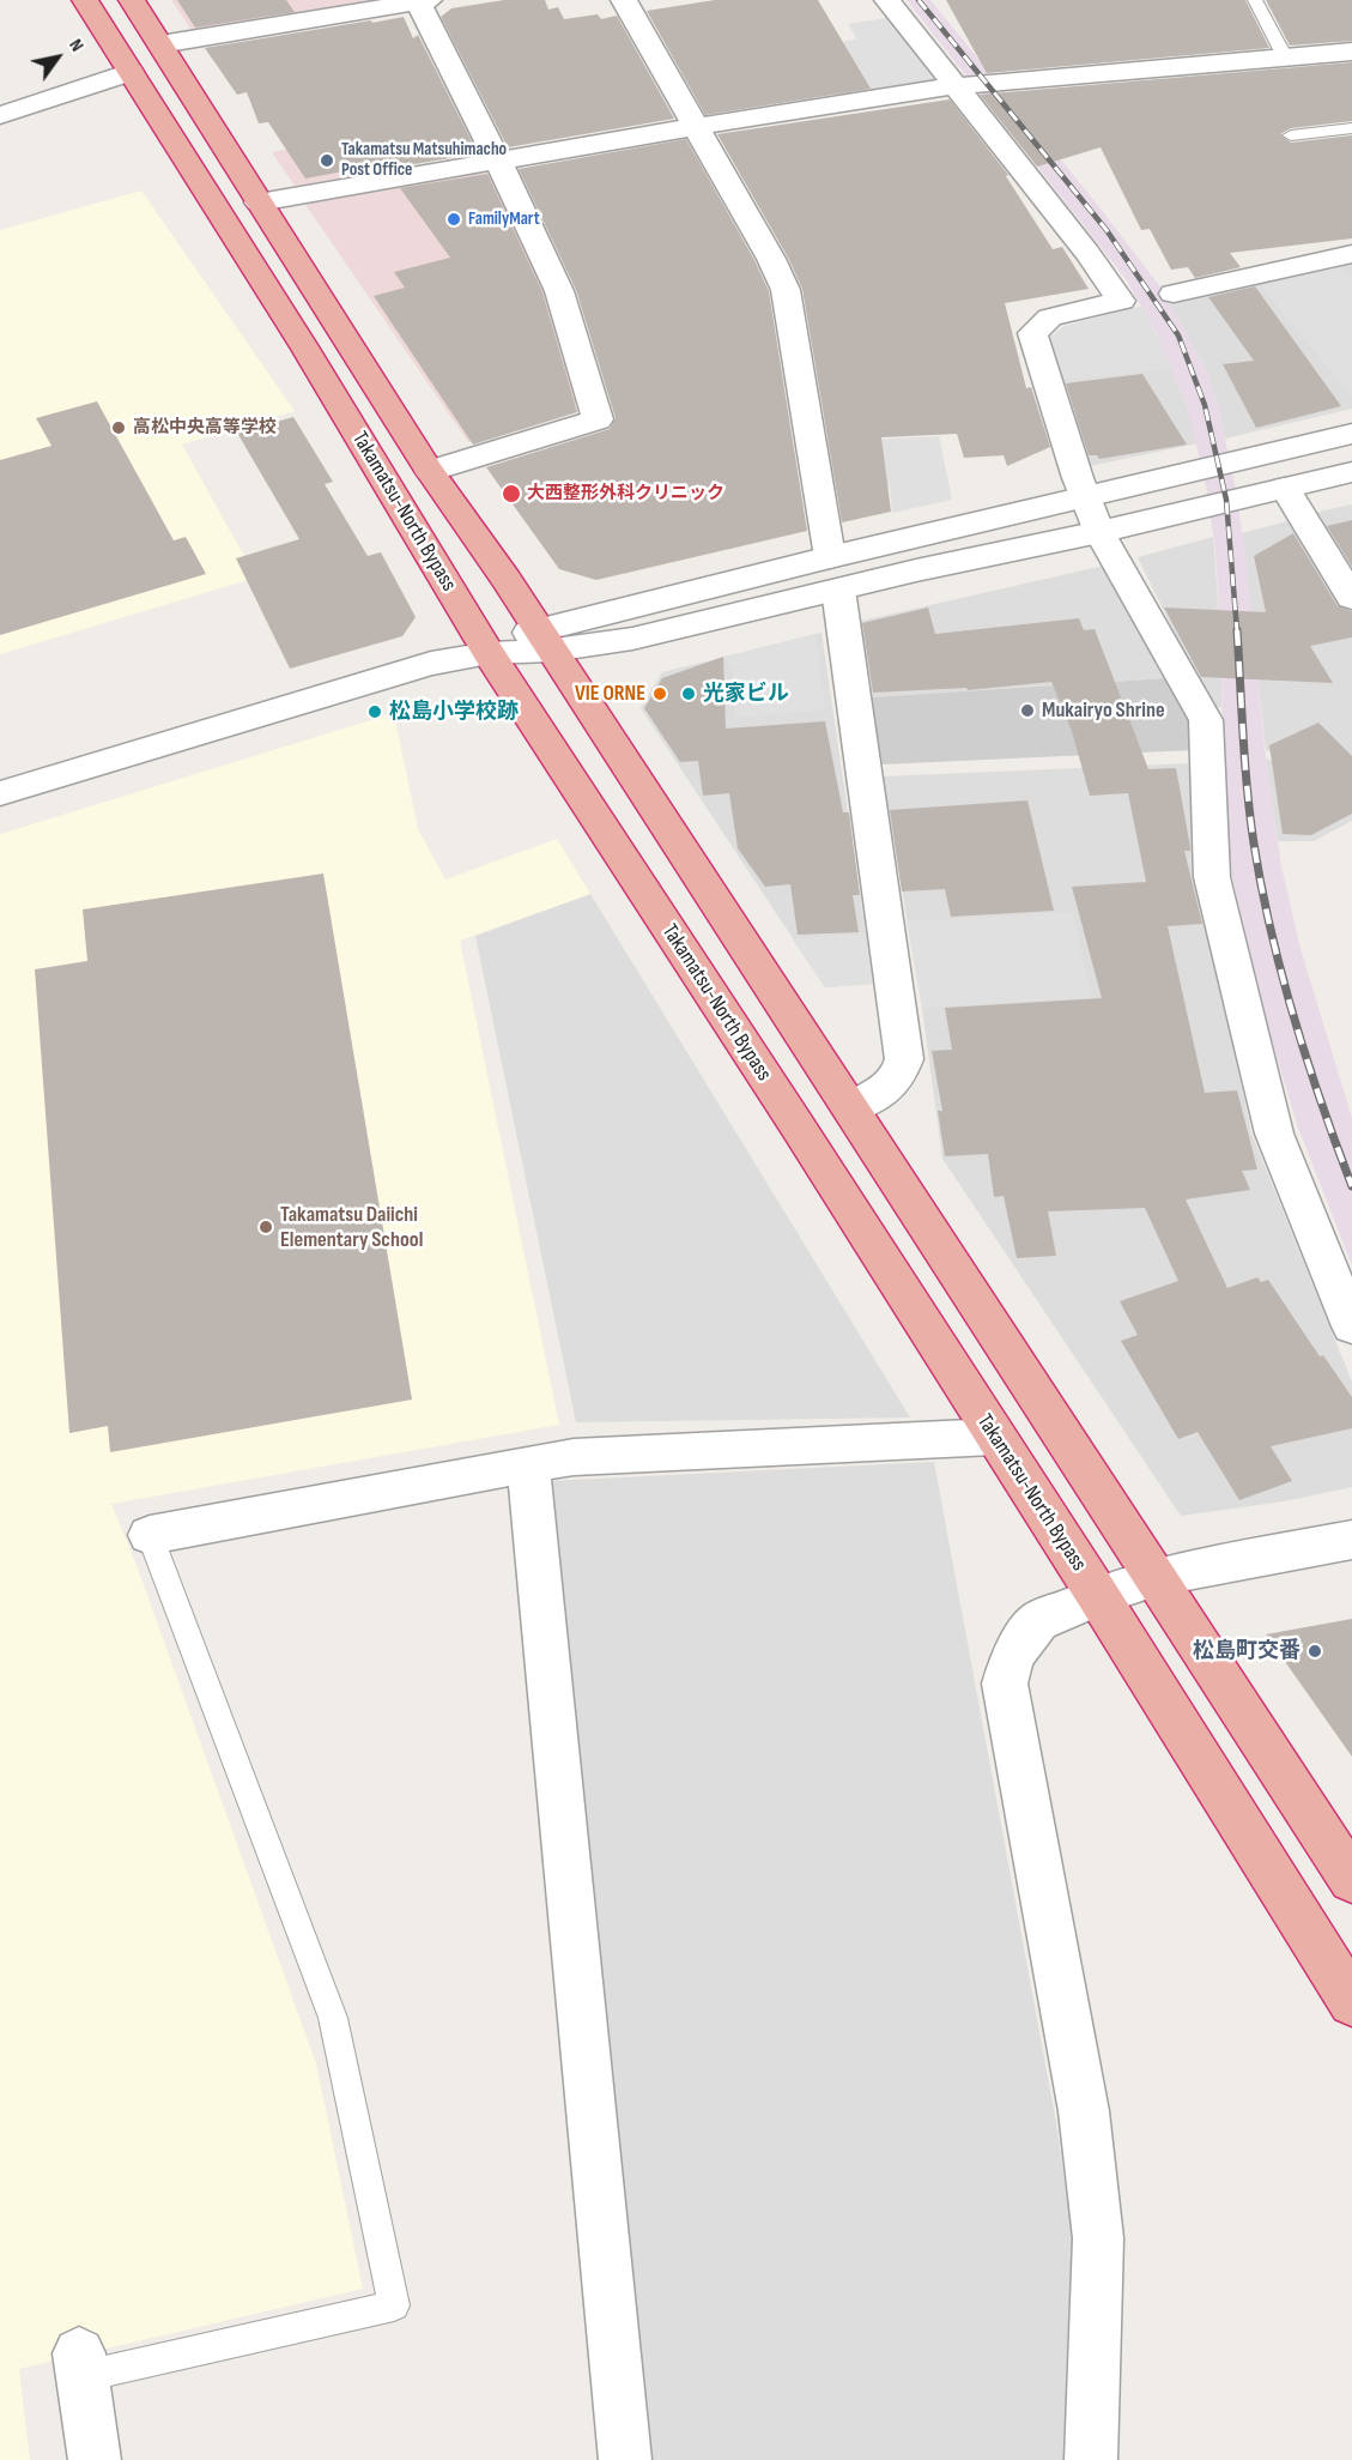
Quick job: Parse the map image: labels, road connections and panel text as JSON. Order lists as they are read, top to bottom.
{
  "streets": {
    "highway": ["Takamatsu-North Bypass"]
  },
  "places": [
    "Takamatsu Matsuhimacho Post Office",
    "FamilyMart",
    "高松中央高等学校",
    "大西整形外科クリニック",
    "VIE ORNE",
    "光家ビル",
    "Mukairyo Shrine",
    "松島小学校跡",
    "Takamatsu Daiichi Elementary School",
    "松島町交番"
  ],
  "north": "top right"
}
